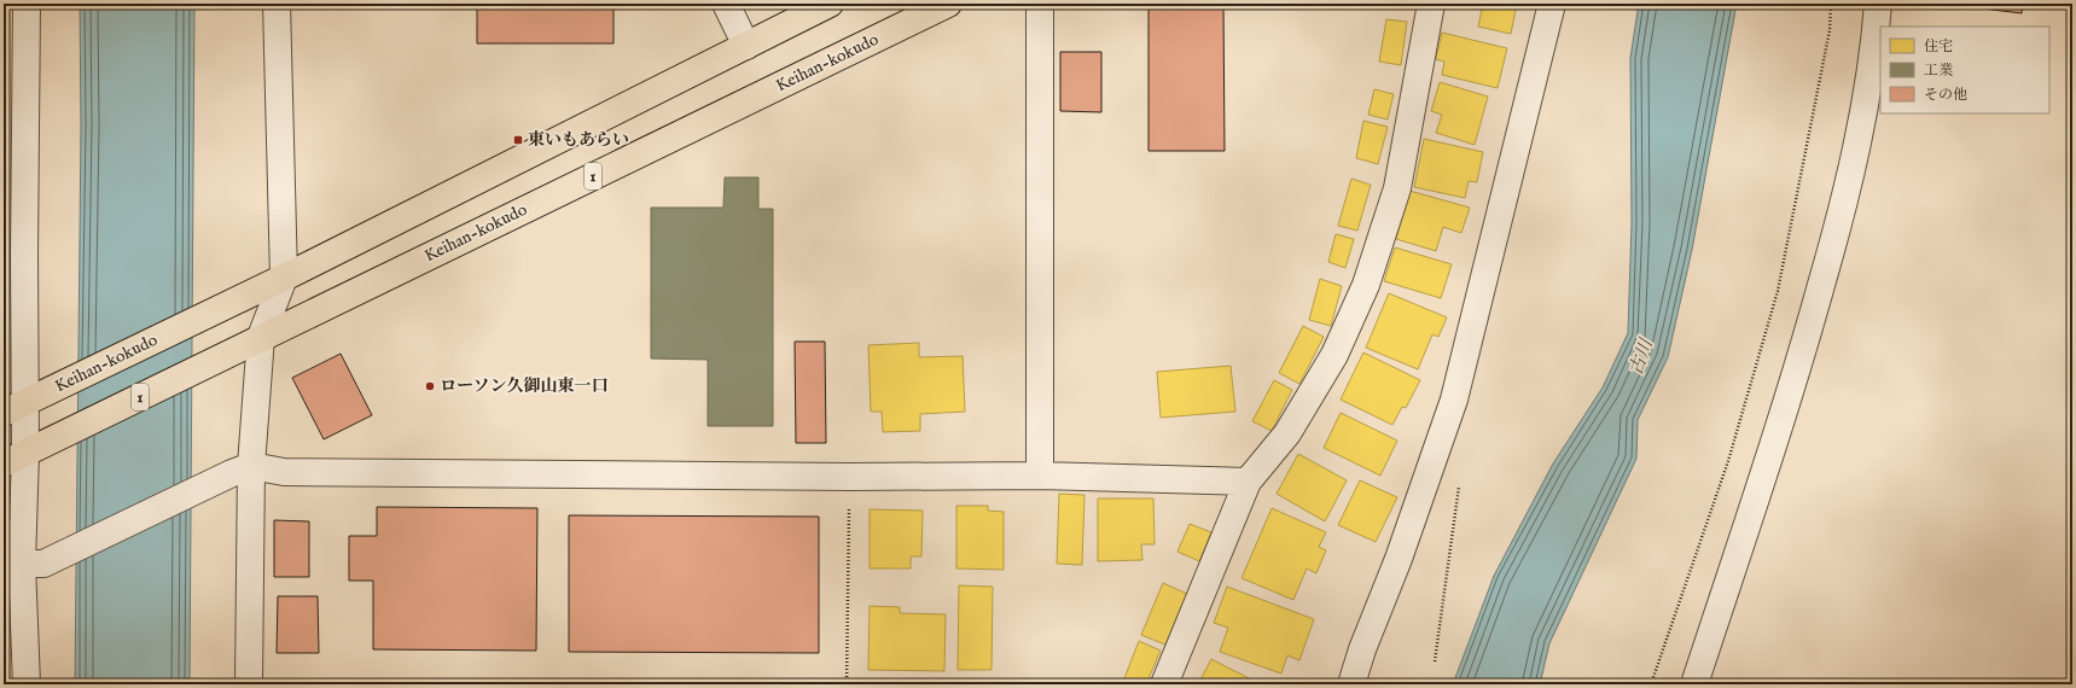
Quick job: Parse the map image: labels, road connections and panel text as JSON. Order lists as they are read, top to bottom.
{
  "streets": {
    "highway": ["Keihan-kokudo", "1"]
  },
  "water": ["古川"],
  "places": {
    "transit": ["東いもあらい"],
    "other": ["ローソン久御山東一口"]
  },
  "legend": ["住宅", "工業", "その他"]
}
